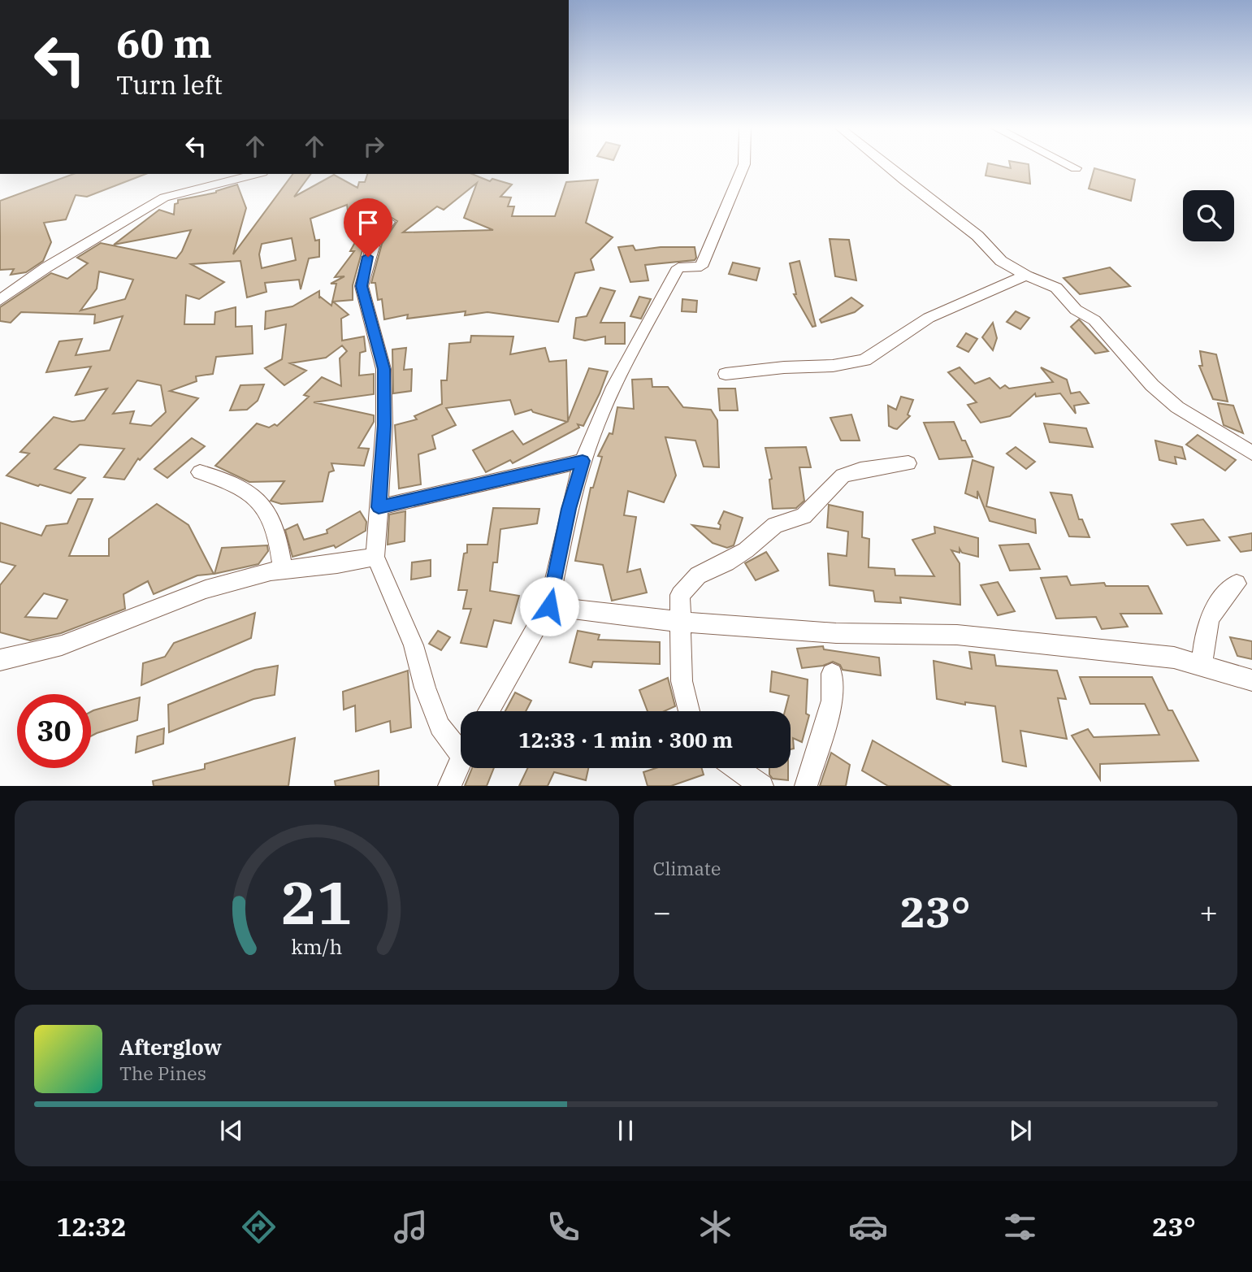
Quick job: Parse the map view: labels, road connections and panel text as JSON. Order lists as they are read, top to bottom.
{
  "page": {
    "turn": ["60 m", "Turn left"],
    "limit": "30",
    "trip": "12:33 · 1 min · 300 m",
    "tile": "Climate",
    "heat": ["−", "23°", "+"],
    "song": ["Afterglow", "The Pines"],
    "tabs": ["12:32", "23°"],
    "gauge": ["21", "km/h"]
  }
}
